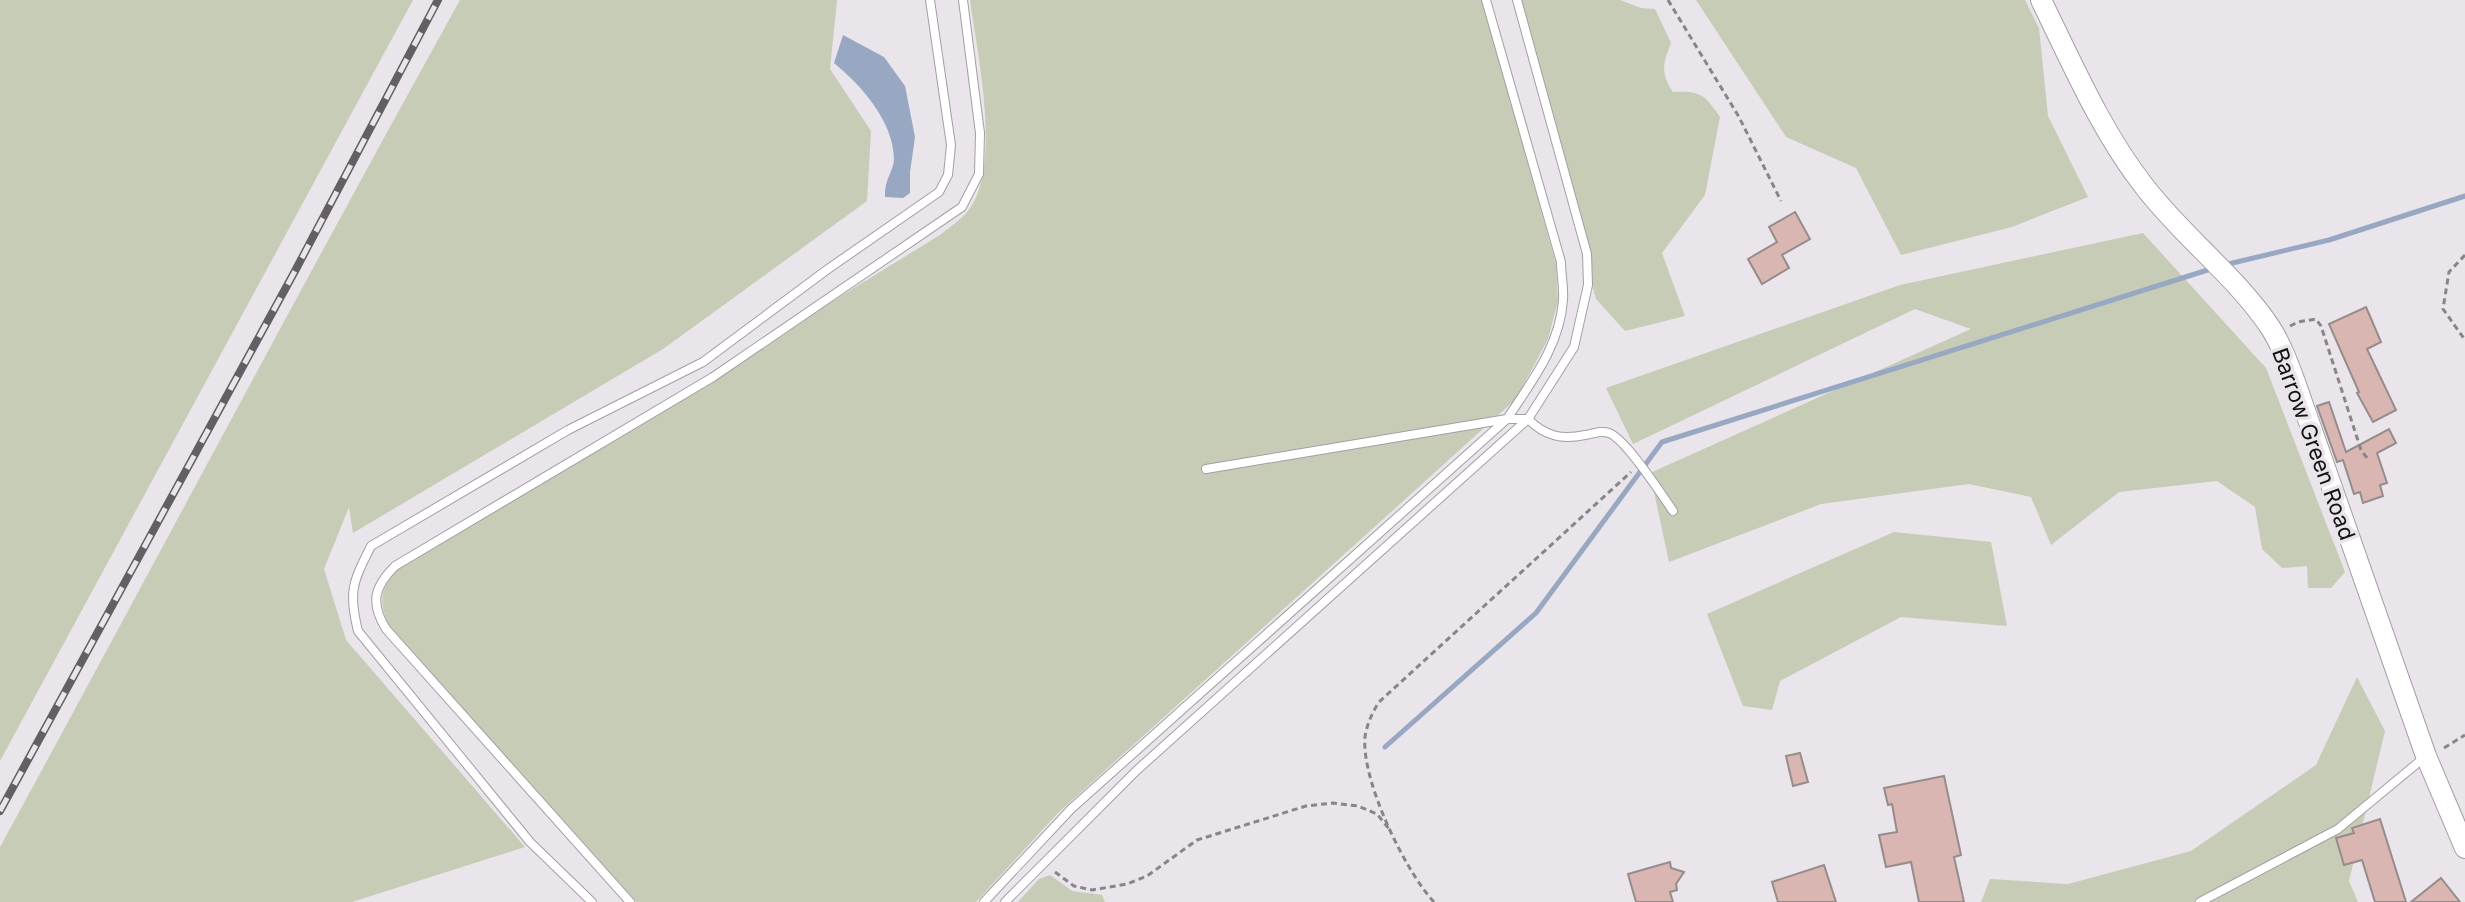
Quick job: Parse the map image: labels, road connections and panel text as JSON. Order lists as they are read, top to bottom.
{
  "streets": {
    "street": ["Barrow Green Road"]
  }
}
